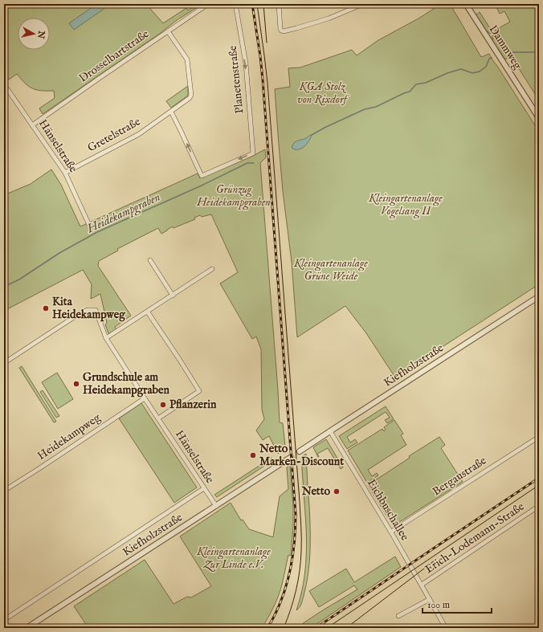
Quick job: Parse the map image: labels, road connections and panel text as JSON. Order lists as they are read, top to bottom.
{
  "streets": {
    "street": [
      "Dammweg",
      "Drosselbartstraße",
      "Planetenstraße",
      "Gretelstraße",
      "Hänselstraße",
      "Kiefholzstraße",
      "Heidekampweg",
      "Bergaustraße",
      "Eichbuschallee",
      "Erich-Lodemann-Straße"
    ]
  },
  "crossings": [
    ["Drosselbartstraße", "Gretelstraße"],
    ["Drosselbartstraße", "Hänselstraße"],
    ["Planetenstraße", "Gretelstraße"],
    ["Gretelstraße", "Hänselstraße"],
    ["Hänselstraße", "Kiefholzstraße"],
    ["Hänselstraße", "Heidekampweg"],
    ["Kiefholzstraße", "Eichbuschallee"],
    ["Bergaustraße", "Eichbuschallee"],
    ["Eichbuschallee", "Erich-Lodemann-Straße"]
  ],
  "water": ["Heidekampgraben"],
  "parks": [
    "KGA Stolz von Rixdorf",
    "Grünzug Heidekampgraben",
    "Kleingartenanlage Vogelsang II",
    "Kleingartenanlage Grüne Weide",
    "Kleingartenanlage Zur Linde e.V."
  ],
  "places": [
    "Kita Heidekampweg",
    "Grundschule am Heidekampgraben",
    "Pflanzerin",
    "Netto Marken-Discount",
    "Netto"
  ],
  "scale_bar": "100 m",
  "north": "right"
}
